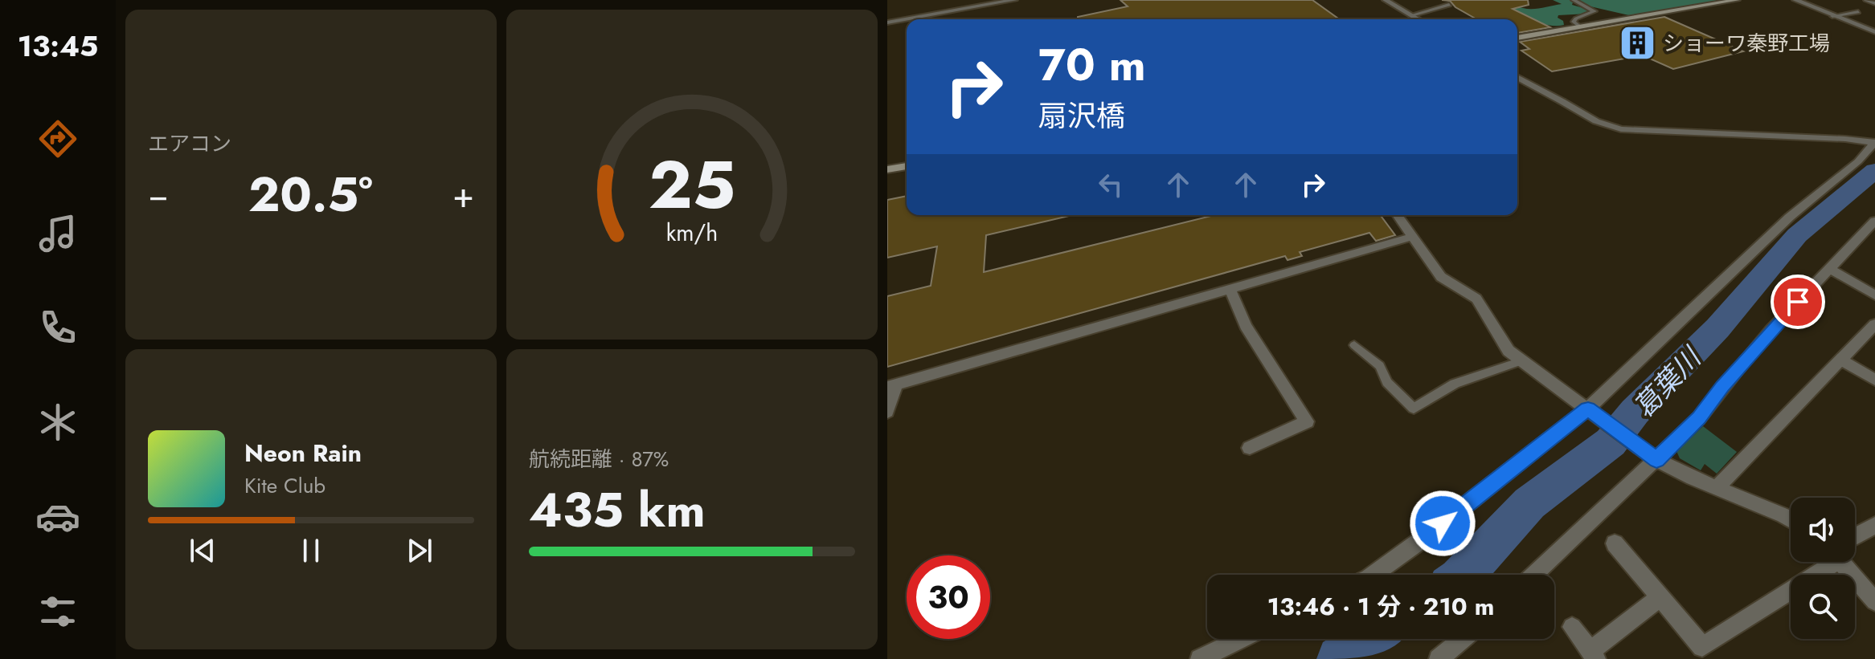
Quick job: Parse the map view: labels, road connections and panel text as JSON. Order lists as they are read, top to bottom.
{
  "water": ["葛葉川"],
  "places": {
    "building": ["ショーワ秦野工場"]
  },
  "page": {
    "tabs": "13:45",
    "tile": [
      "エアコン",
      ["航続距離 · 87%", "435 km"]
    ],
    "turn": ["70 m", "扇沢橋"],
    "heat": ["−", "20.5°", "+"],
    "song": ["Neon Rain", "Kite Club"],
    "limit": "30",
    "trip": "13:46 · 1 分 · 210 m",
    "gauge": ["25", "km/h"]
  }
}
